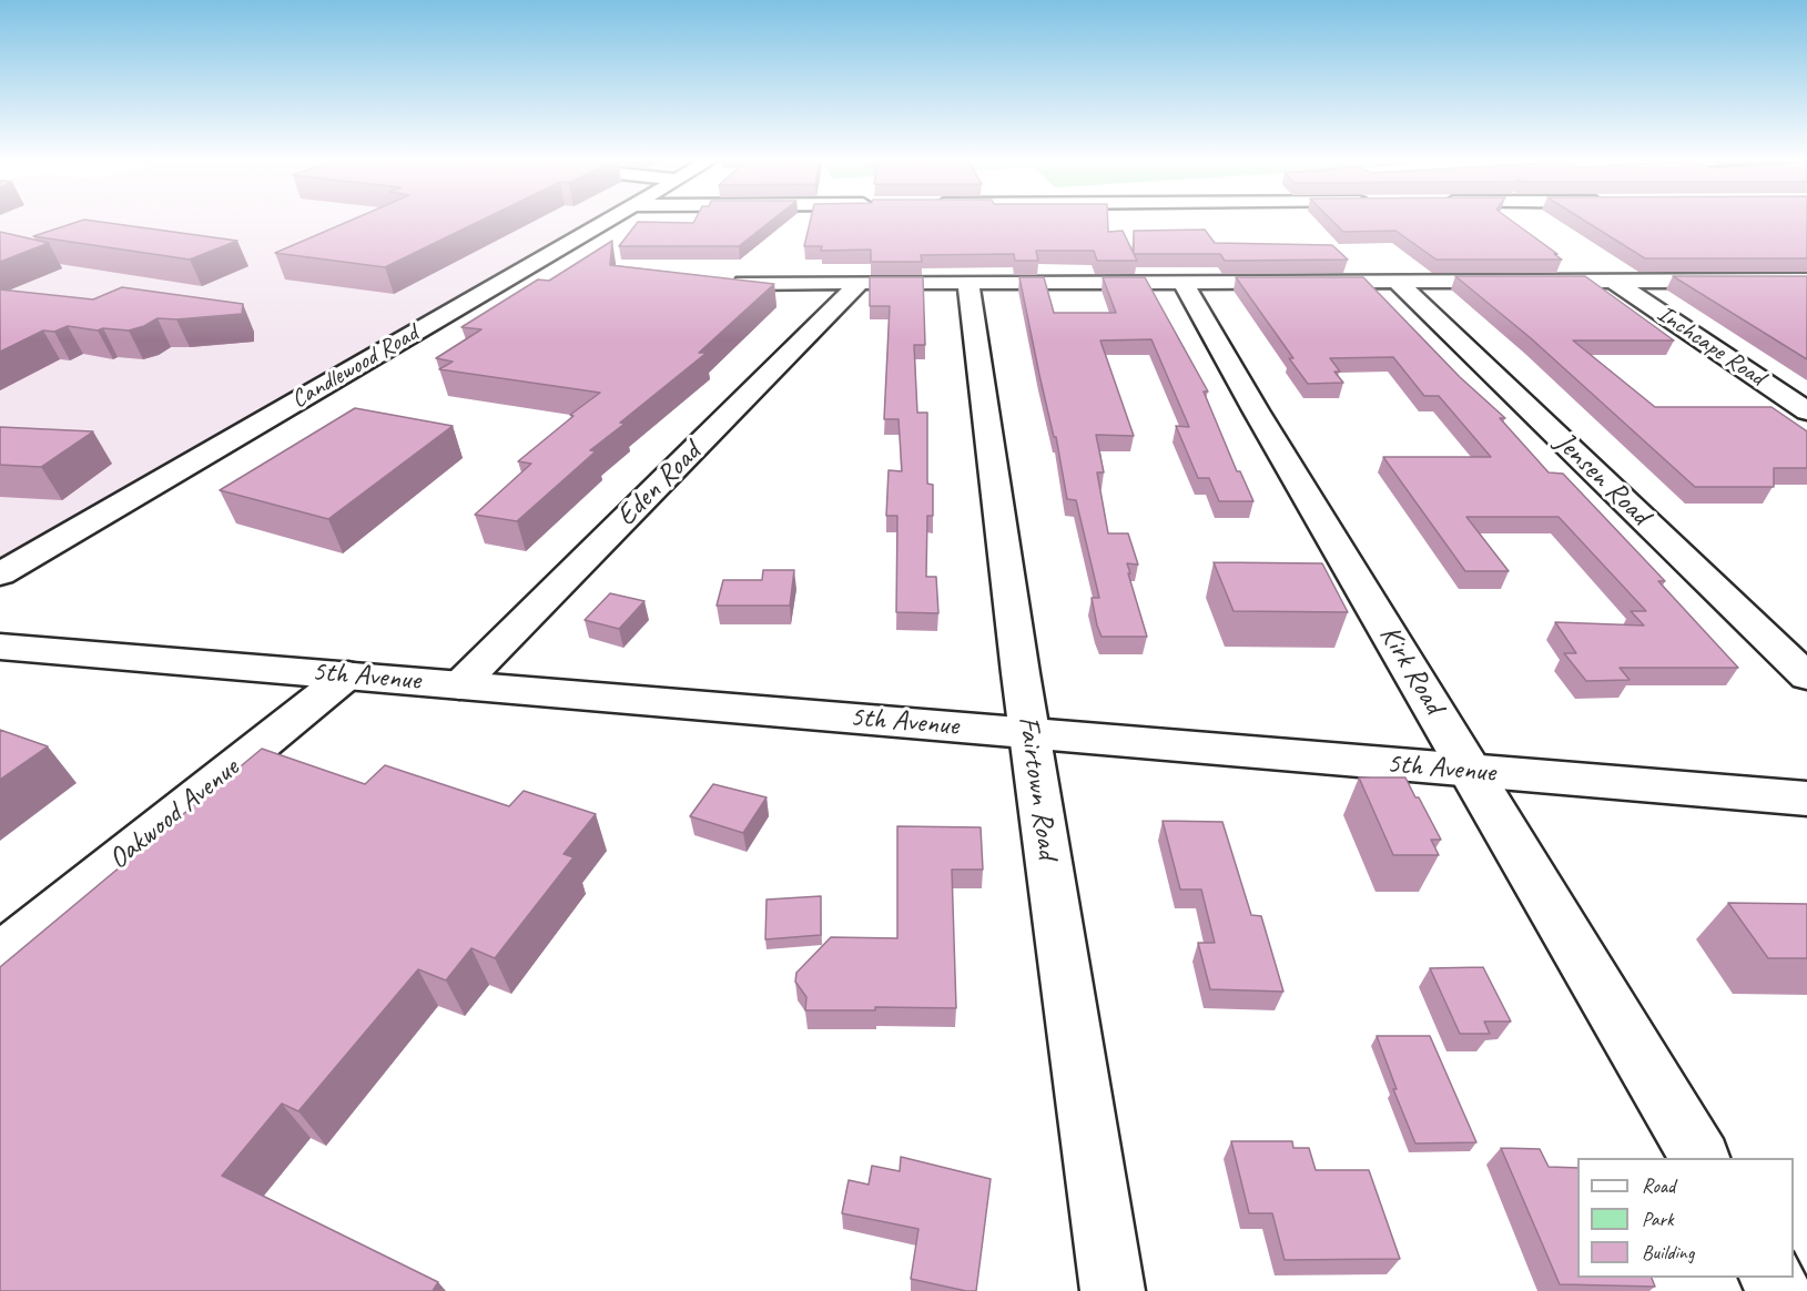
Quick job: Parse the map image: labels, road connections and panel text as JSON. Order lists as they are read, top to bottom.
{
  "streets": {
    "street": [
      "Inchcape Road",
      "Candlewood Road",
      "Jensen Road",
      "Eden Road",
      "Kirk Road",
      "5th Avenue",
      "Fairtown Road",
      "Oakwood Avenue"
    ]
  },
  "crossings": [
    ["Eden Road", "5th Avenue"],
    ["Kirk Road", "5th Avenue"],
    ["5th Avenue", "Fairtown Road"],
    ["5th Avenue", "Oakwood Avenue"]
  ],
  "legend": ["Road", "Park", "Building"]
}
